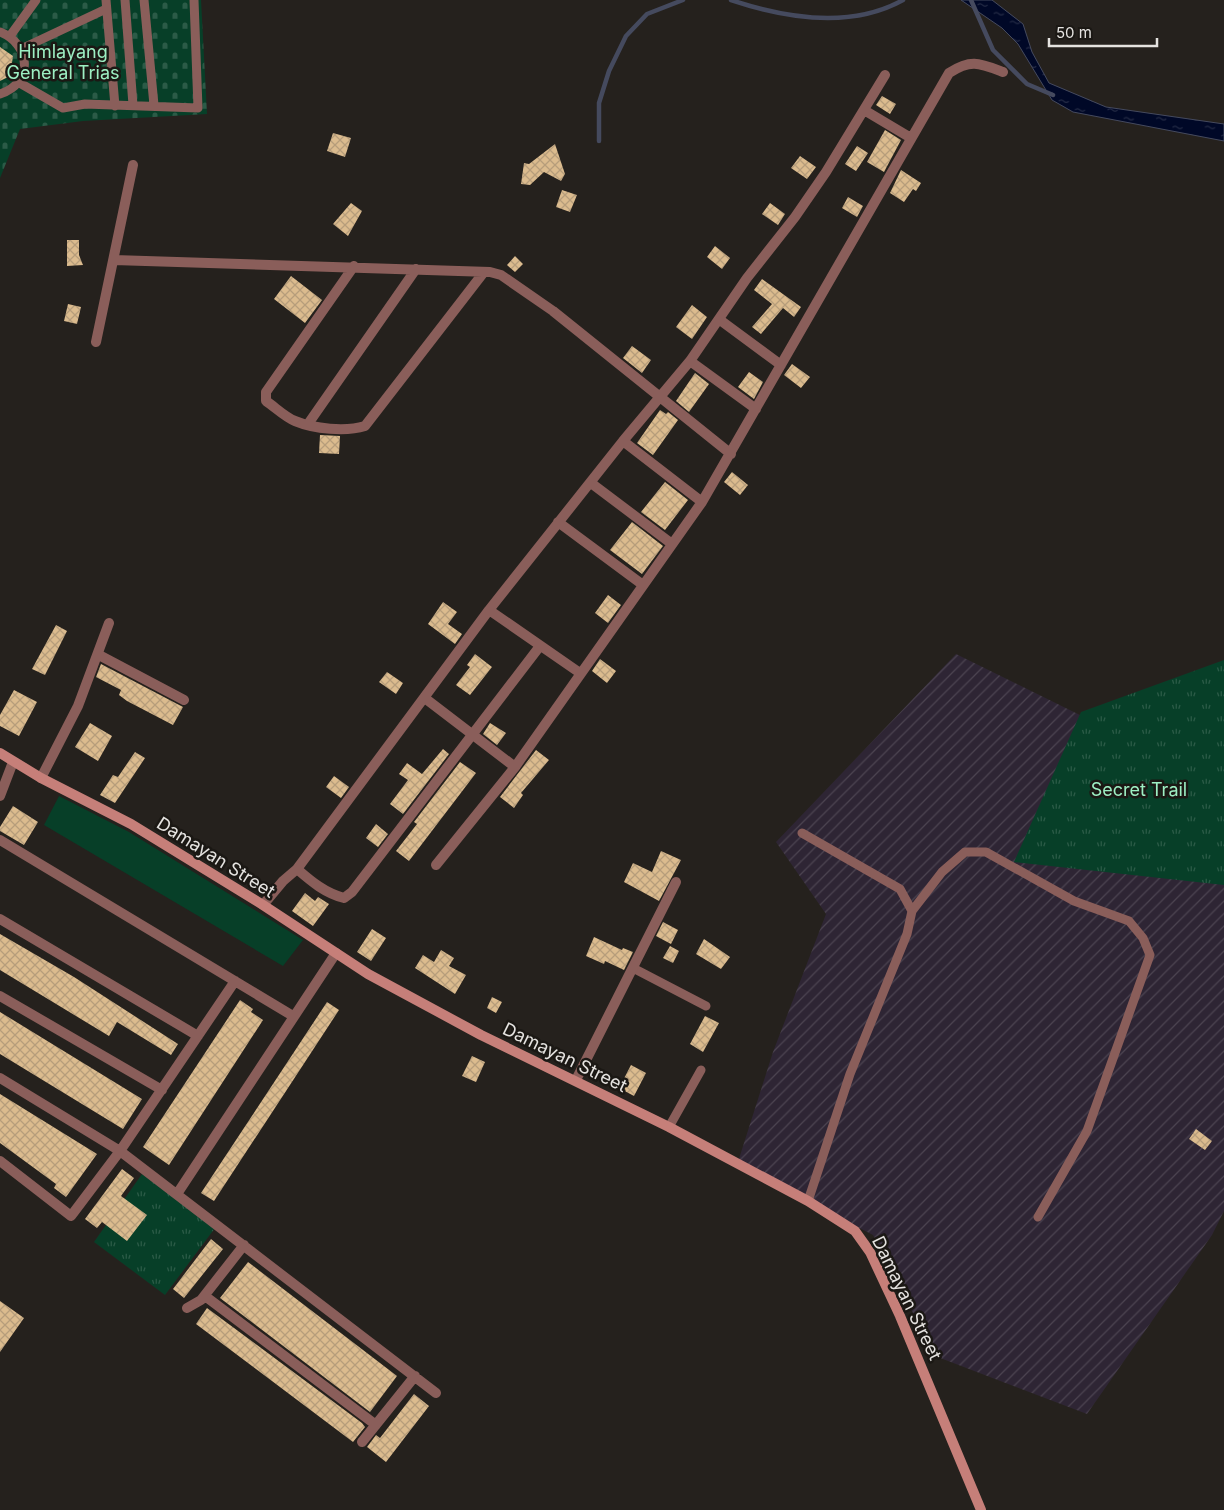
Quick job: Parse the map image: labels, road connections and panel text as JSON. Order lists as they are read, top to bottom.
{
  "streets": {
    "street": ["Damayan Street"]
  },
  "parks": ["Himlayang General Trias", "Secret Trail"],
  "scale_bar": "50 m"
}
